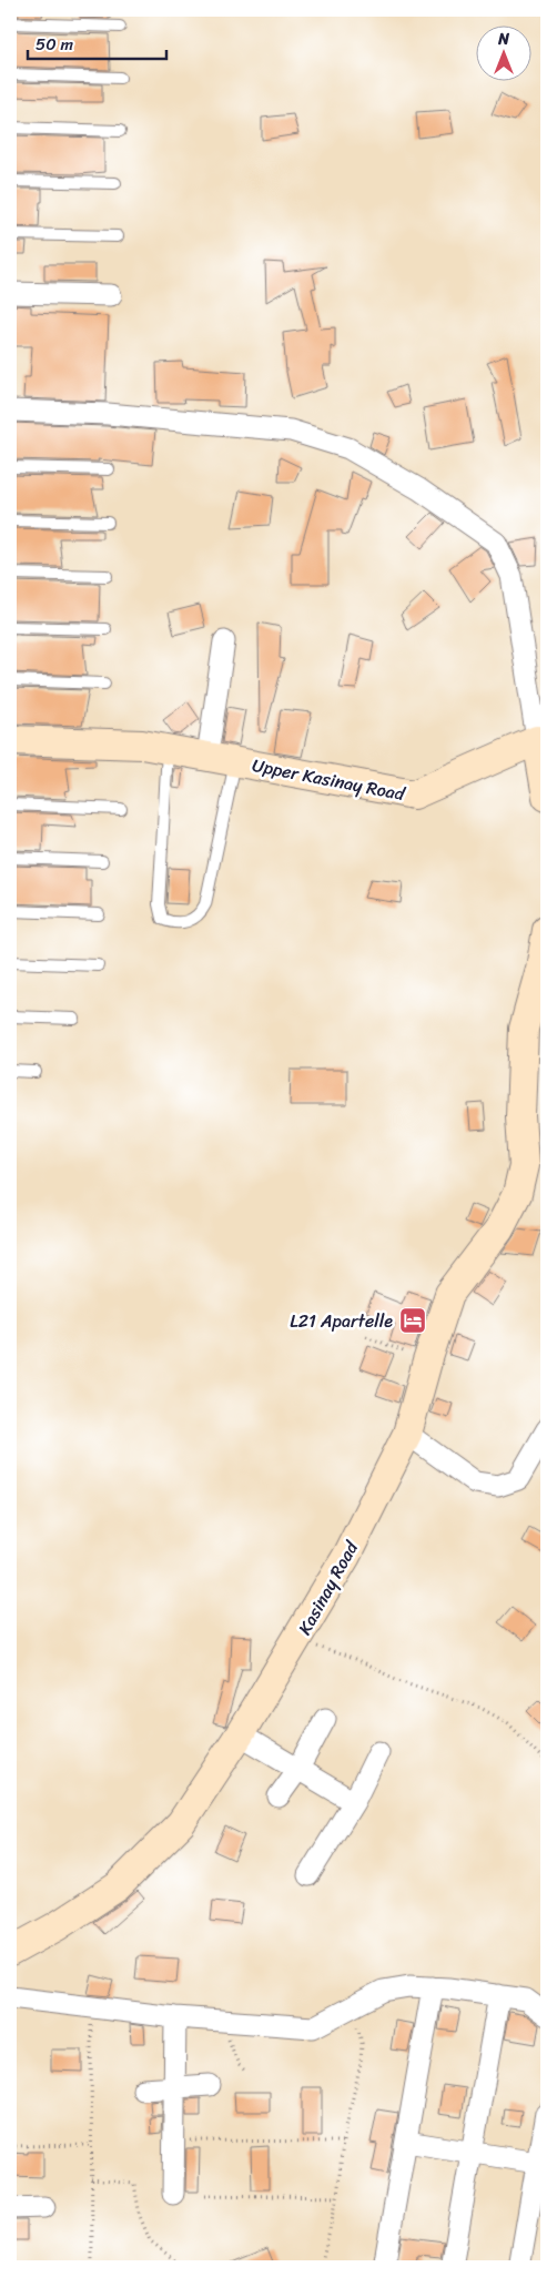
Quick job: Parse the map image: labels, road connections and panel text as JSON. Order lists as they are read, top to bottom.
{
  "streets": {
    "street": ["Upper Kasinay Road", "Kasinay Road"]
  },
  "places": {
    "hotel": ["L21 Apartelle"]
  },
  "scale_bar": "50 m",
  "north": "top"
}
